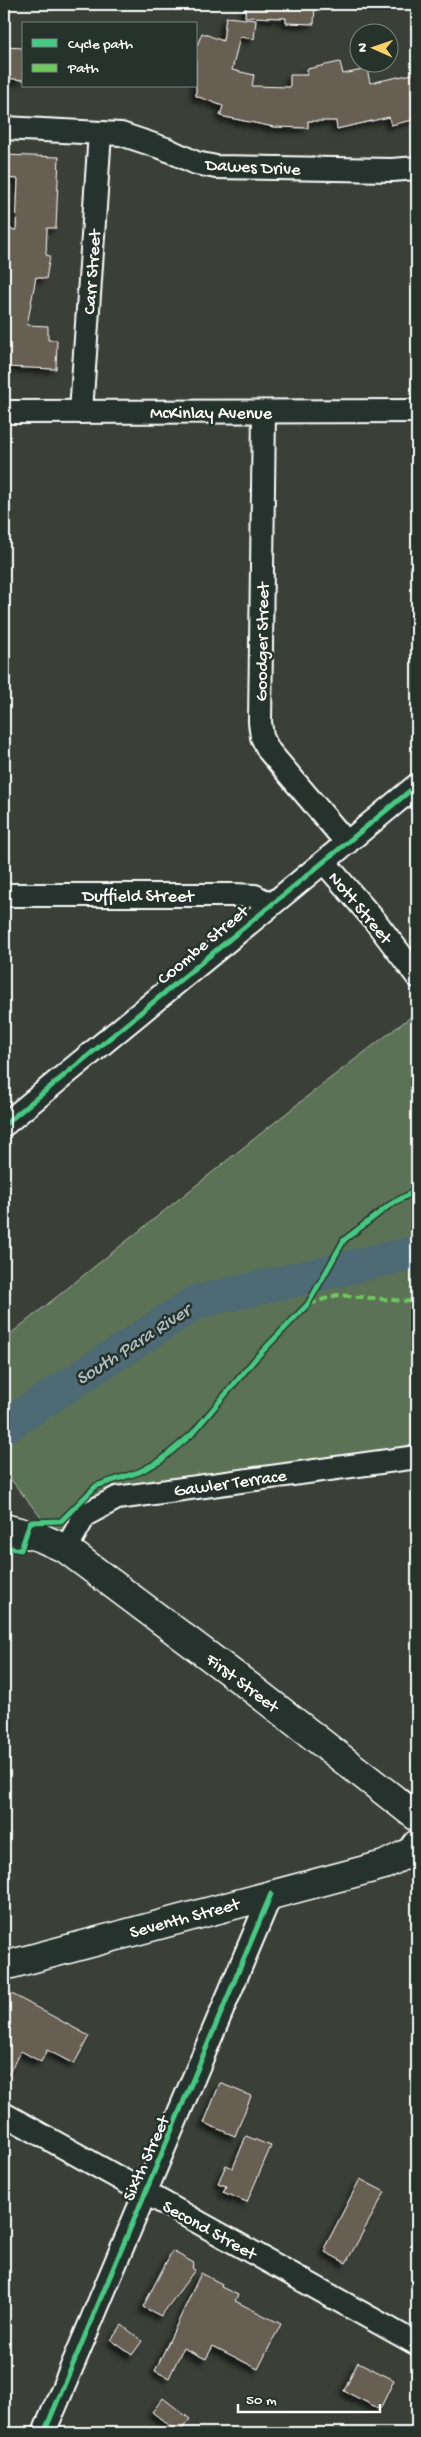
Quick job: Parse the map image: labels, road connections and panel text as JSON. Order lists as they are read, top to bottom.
{
  "streets": {
    "street": [
      "Dawes Drive",
      "Carr Street",
      "McKinlay Avenue",
      "Goodger Street",
      "Duffield Street",
      "Nott Street",
      "Coombe Street",
      "Gawler Terrace",
      "First Street",
      "Seventh Street",
      "Sixth Street",
      "Second Street"
    ]
  },
  "crossings": [
    ["Dawes Drive", "Carr Street"],
    ["Carr Street", "McKinlay Avenue"],
    ["McKinlay Avenue", "Goodger Street"],
    ["Goodger Street", "Coombe Street"],
    ["Duffield Street", "Coombe Street"],
    ["Nott Street", "Coombe Street"],
    ["Gawler Terrace", "First Street"],
    ["Seventh Street", "Sixth Street"],
    ["Sixth Street", "Second Street"]
  ],
  "water": ["South Para River"],
  "legend": ["Cycle path", "Path"],
  "scale_bar": "50 m",
  "north": "left"
}
